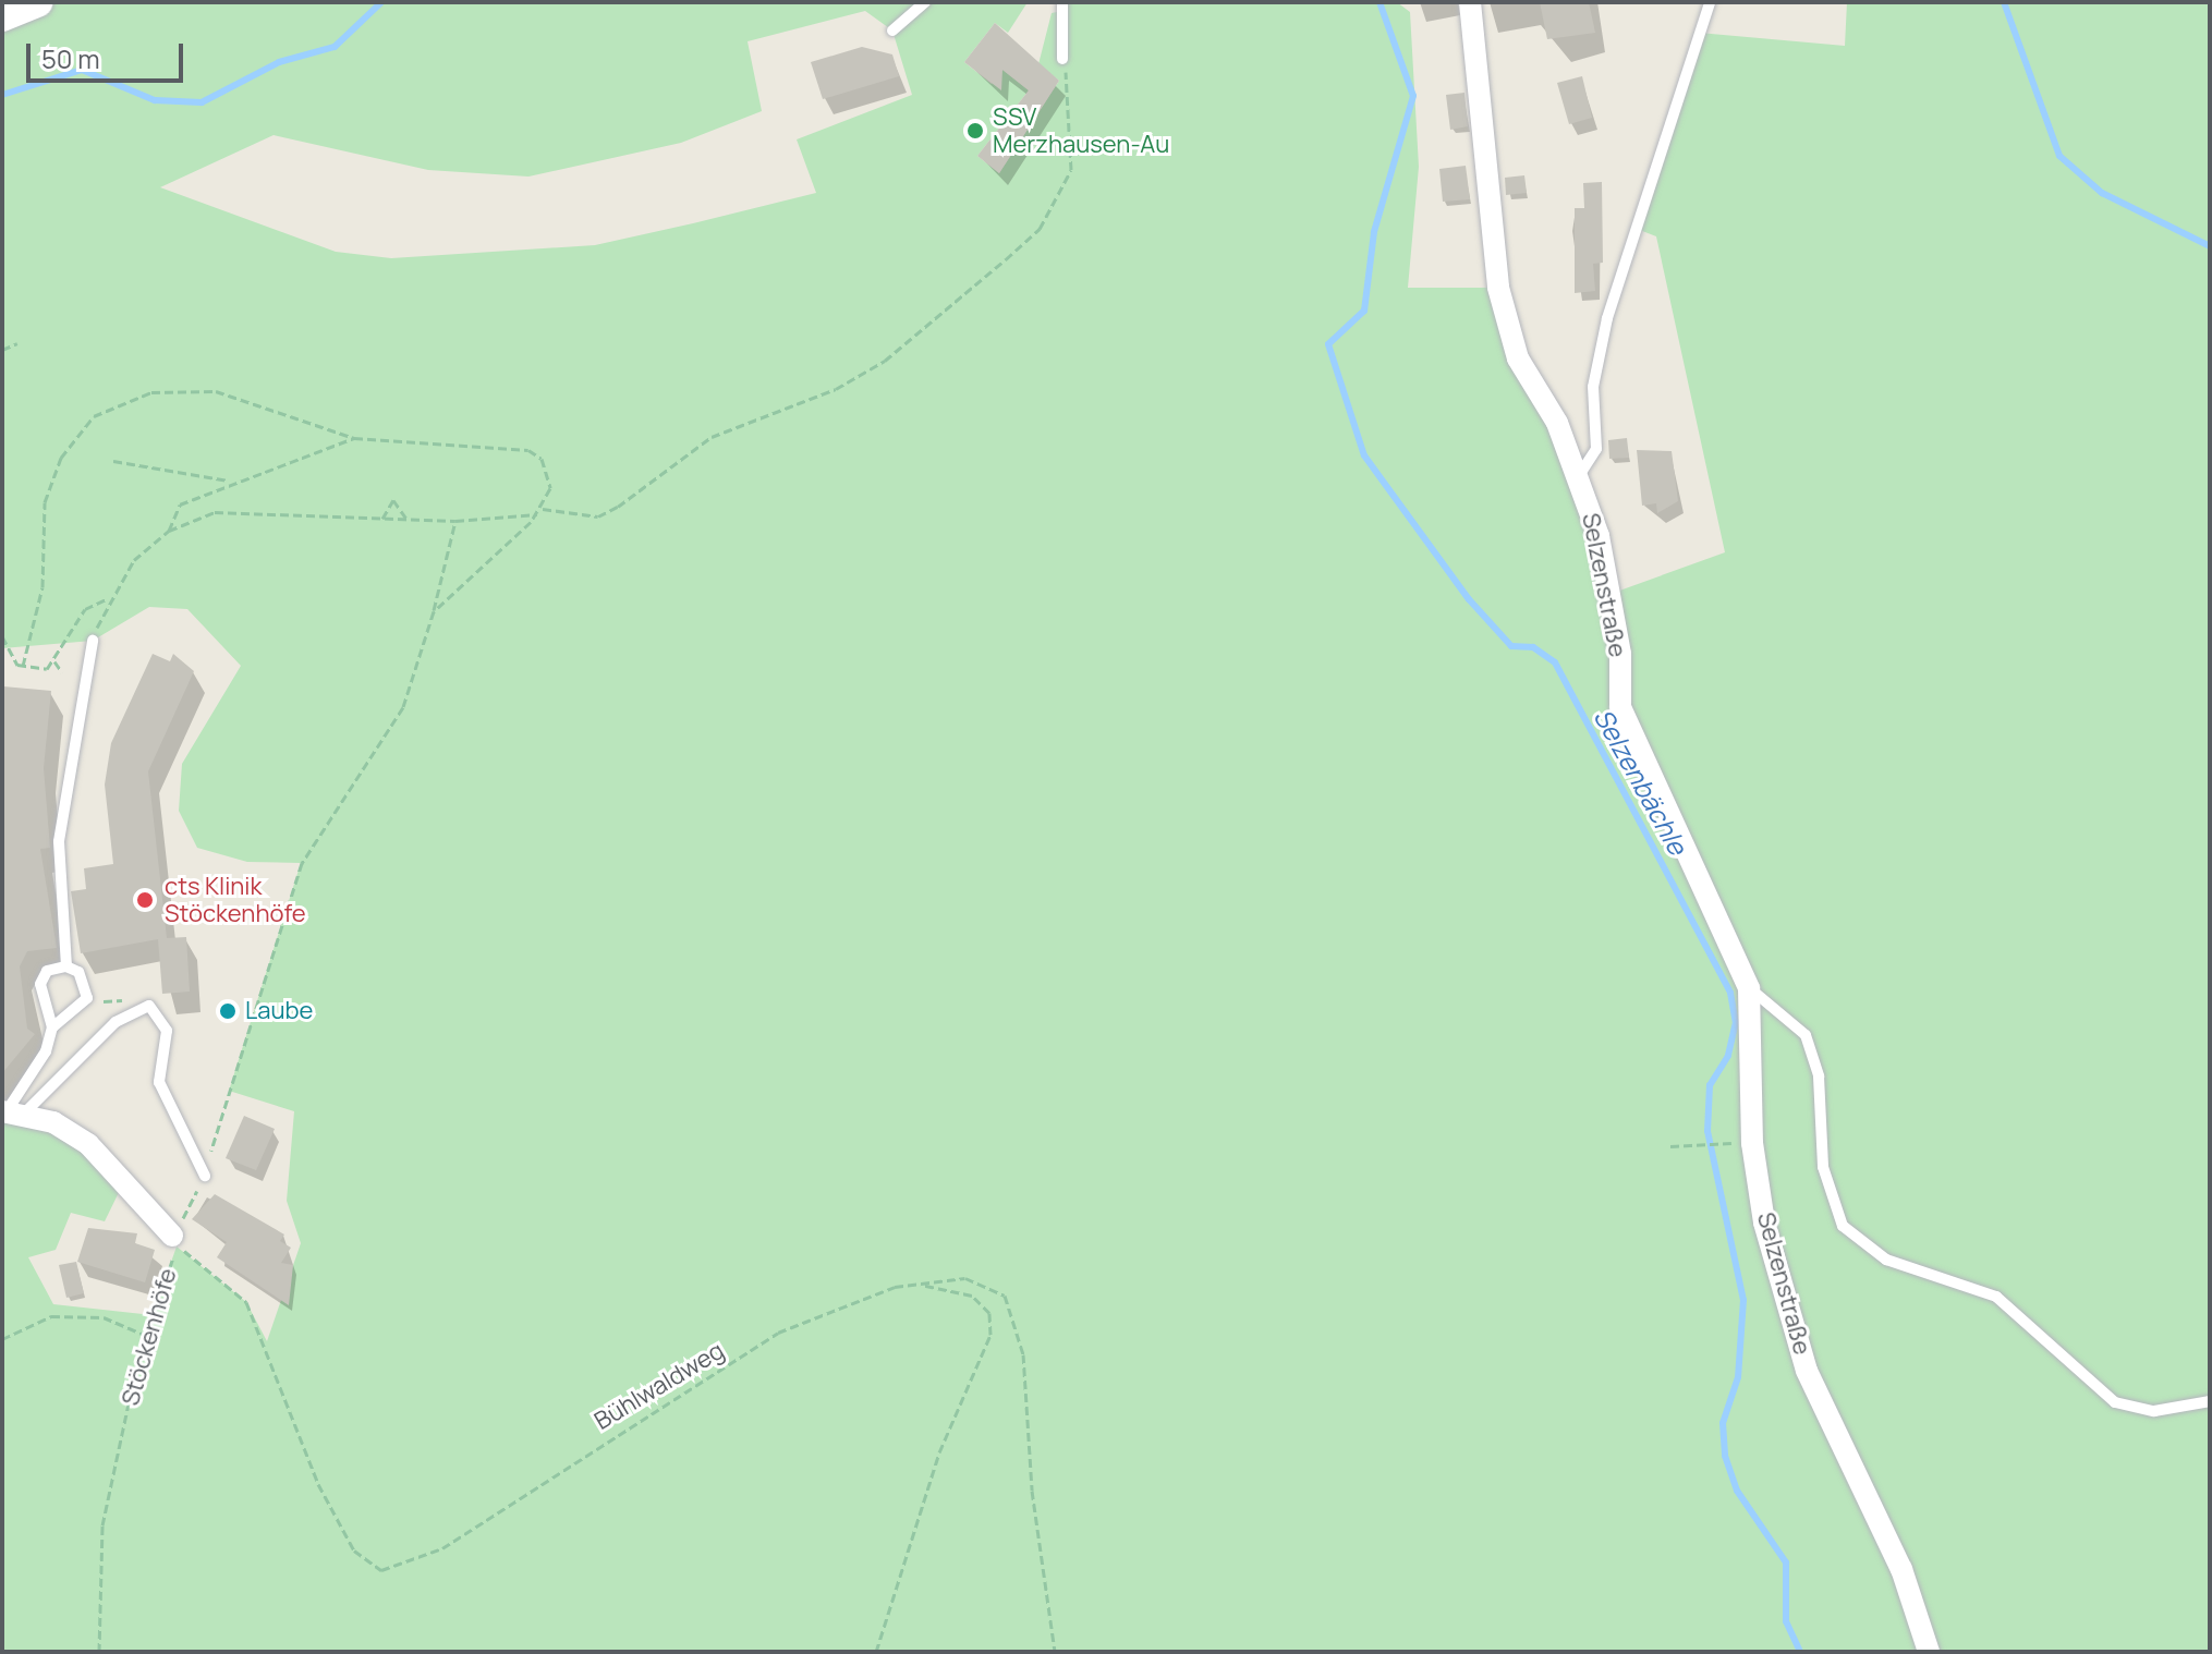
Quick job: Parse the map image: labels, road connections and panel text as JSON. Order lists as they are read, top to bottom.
{
  "streets": {
    "street": ["Selzenstraße", "Stöckenhöfe"],
    "path": ["Bühlwaldweg"]
  },
  "crossings": [
    ["Stöckenhöfe", "Bühlwaldweg"]
  ],
  "water": ["Selzenbächle"],
  "places": ["SSV Merzhausen-Au", "cts Klinik Stöckenhöfe", "Laube"],
  "scale_bar": "50 m"
}
